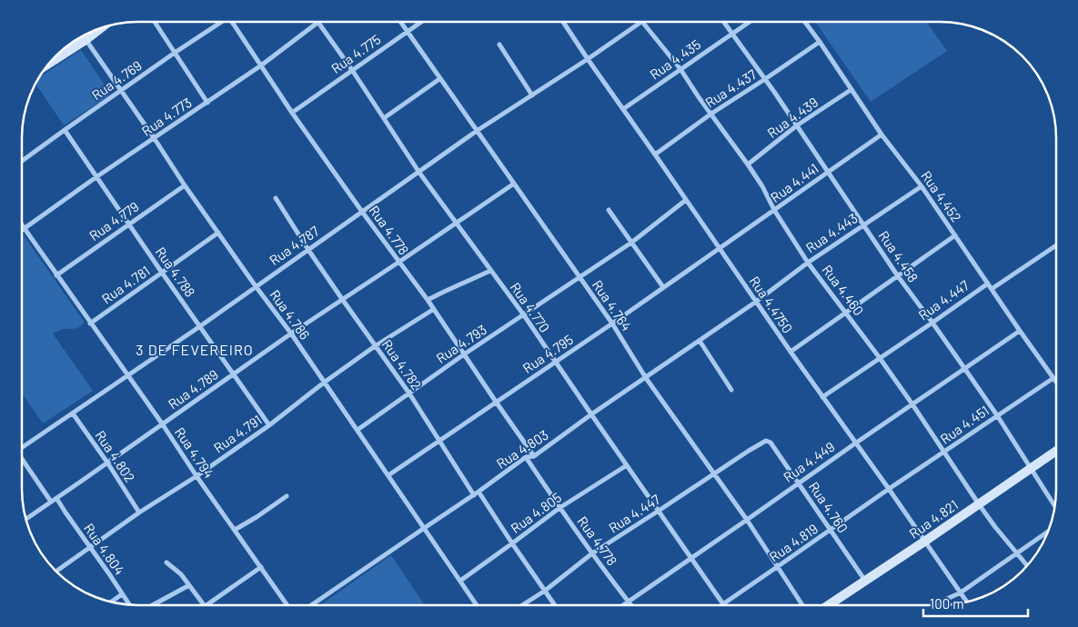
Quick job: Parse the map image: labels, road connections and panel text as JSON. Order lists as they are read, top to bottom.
{
  "streets": {
    "street": [
      "Rua 4.775",
      "Rua 4.435",
      "Rua 4.769",
      "Rua 4.437",
      "Rua 4.773",
      "Rua 4.439",
      "Rua 4.441",
      "Rua 4.452",
      "Rua 4.779",
      "Rua 4.778",
      "Rua 4.443",
      "Rua 4.787",
      "Rua 4.458",
      "Rua 4.788",
      "Rua 4.781",
      "Rua 4.460",
      "Rua 4.447",
      "Rua 4.4750",
      "Rua 4.764",
      "Rua 4.770",
      "Rua 4.786",
      "Rua 4.793",
      "Rua 4.795",
      "Rua 4.782",
      "Rua 4.789",
      "Rua 4.451",
      "Rua 4.791",
      "Rua 4.803",
      "Rua 4.794",
      "Rua 4.802",
      "Rua 4.449",
      "Rua 4.760",
      "Rua 4.805",
      "Rua 4.821",
      "Rua 4.819",
      "Rua 4.804"
    ]
  },
  "crossings": [
    ["Rua 4.775", "Rua 4.778"],
    ["Rua 4.775", "Rua 4.764"],
    ["Rua 4.775", "Rua 4.770"],
    ["Rua 4.435", "Rua 4.458"],
    ["Rua 4.435", "Rua 4.460"],
    ["Rua 4.435", "Rua 4.4750"],
    ["Rua 4.769", "Rua 4.788"],
    ["Rua 4.769", "Rua 4.786"],
    ["Rua 4.437", "Rua 4.452"],
    ["Rua 4.437", "Rua 4.458"],
    ["Rua 4.437", "Rua 4.460"],
    ["Rua 4.437", "Rua 4.4750"],
    ["Rua 4.773", "Rua 4.778"],
    ["Rua 4.773", "Rua 4.788"],
    ["Rua 4.773", "Rua 4.770"],
    ["Rua 4.773", "Rua 4.786"],
    ["Rua 4.773", "Rua 4.794"],
    ["Rua 4.439", "Rua 4.452"],
    ["Rua 4.439", "Rua 4.458"],
    ["Rua 4.439", "Rua 4.460"],
    ["Rua 4.441", "Rua 4.452"],
    ["Rua 4.441", "Rua 4.458"],
    ["Rua 4.441", "Rua 4.460"],
    ["Rua 4.441", "Rua 4.4750"],
    ["Rua 4.441", "Rua 4.795"],
    ["Rua 4.452", "Rua 4.443"],
    ["Rua 4.452", "Rua 4.447"],
    ["Rua 4.452", "Rua 4.451"],
    ["Rua 4.452", "Rua 4.449"],
    ["Rua 4.779", "Rua 4.788"],
    ["Rua 4.779", "Rua 4.786"],
    ["Rua 4.779", "Rua 4.794"],
    ["Rua 4.778", "Rua 4.787"],
    ["Rua 4.778", "Rua 4.447"],
    ["Rua 4.778", "Rua 4.793"],
    ["Rua 4.778", "Rua 4.795"],
    ["Rua 4.778", "Rua 4.789"],
    ["Rua 4.778", "Rua 4.791"],
    ["Rua 4.778", "Rua 4.803"],
    ["Rua 4.778", "Rua 4.449"],
    ["Rua 4.778", "Rua 4.805"],
    ["Rua 4.443", "Rua 4.458"],
    ["Rua 4.443", "Rua 4.460"],
    ["Rua 4.443", "Rua 4.4750"],
    ["Rua 4.443", "Rua 4.803"],
    ["Rua 4.787", "Rua 4.788"],
    ["Rua 4.787", "Rua 4.460"],
    ["Rua 4.787", "Rua 4.4750"],
    ["Rua 4.787", "Rua 4.764"],
    ["Rua 4.787", "Rua 4.770"],
    ["Rua 4.787", "Rua 4.786"],
    ["Rua 4.787", "Rua 4.782"],
    ["Rua 4.787", "Rua 4.794"],
    ["Rua 4.787", "Rua 4.802"],
    ["Rua 4.458", "Rua 4.447"],
    ["Rua 4.458", "Rua 4.451"],
    ["Rua 4.458", "Rua 4.449"],
    ["Rua 4.458", "Rua 4.821"],
    ["Rua 4.788", "Rua 4.781"],
    ["Rua 4.788", "Rua 4.789"],
    ["Rua 4.788", "Rua 4.791"],
    ["Rua 4.781", "Rua 4.786"],
    ["Rua 4.781", "Rua 4.794"],
    ["Rua 4.460", "Rua 4.447"],
    ["Rua 4.460", "Rua 4.451"],
    ["Rua 4.460", "Rua 4.449"],
    ["Rua 4.460", "Rua 4.821"],
    ["Rua 4.447", "Rua 4.4750"],
    ["Rua 4.447", "Rua 4.764"],
    ["Rua 4.447", "Rua 4.770"],
    ["Rua 4.447", "Rua 4.760"],
    ["Rua 4.4750", "Rua 4.793"],
    ["Rua 4.4750", "Rua 4.795"],
    ["Rua 4.4750", "Rua 4.451"],
    ["Rua 4.4750", "Rua 4.803"],
    ["Rua 4.4750", "Rua 4.449"],
    ["Rua 4.4750", "Rua 4.821"],
    ["Rua 4.4750", "Rua 4.819"],
    ["Rua 4.764", "Rua 4.793"],
    ["Rua 4.764", "Rua 4.795"],
    ["Rua 4.764", "Rua 4.789"],
    ["Rua 4.764", "Rua 4.803"],
    ["Rua 4.764", "Rua 4.449"],
    ["Rua 4.764", "Rua 4.819"],
    ["Rua 4.770", "Rua 4.793"],
    ["Rua 4.770", "Rua 4.795"],
    ["Rua 4.770", "Rua 4.789"],
    ["Rua 4.770", "Rua 4.803"],
    ["Rua 4.770", "Rua 4.449"],
    ["Rua 4.770", "Rua 4.805"],
    ["Rua 4.770", "Rua 4.819"],
    ["Rua 4.786", "Rua 4.793"],
    ["Rua 4.786", "Rua 4.795"],
    ["Rua 4.786", "Rua 4.789"],
    ["Rua 4.786", "Rua 4.791"],
    ["Rua 4.786", "Rua 4.803"],
    ["Rua 4.786", "Rua 4.805"],
    ["Rua 4.793", "Rua 4.782"],
    ["Rua 4.795", "Rua 4.782"],
    ["Rua 4.782", "Rua 4.789"],
    ["Rua 4.782", "Rua 4.791"],
    ["Rua 4.782", "Rua 4.803"],
    ["Rua 4.789", "Rua 4.794"],
    ["Rua 4.789", "Rua 4.802"],
    ["Rua 4.789", "Rua 4.804"],
    ["Rua 4.451", "Rua 4.819"],
    ["Rua 4.791", "Rua 4.794"],
    ["Rua 4.791", "Rua 4.802"],
    ["Rua 4.791", "Rua 4.804"],
    ["Rua 4.449", "Rua 4.760"],
    ["Rua 4.760", "Rua 4.821"],
    ["Rua 4.760", "Rua 4.819"]
  ],
  "districts": ["3 DE FEVEREIRO"],
  "scale_bar": "100 m"
}
